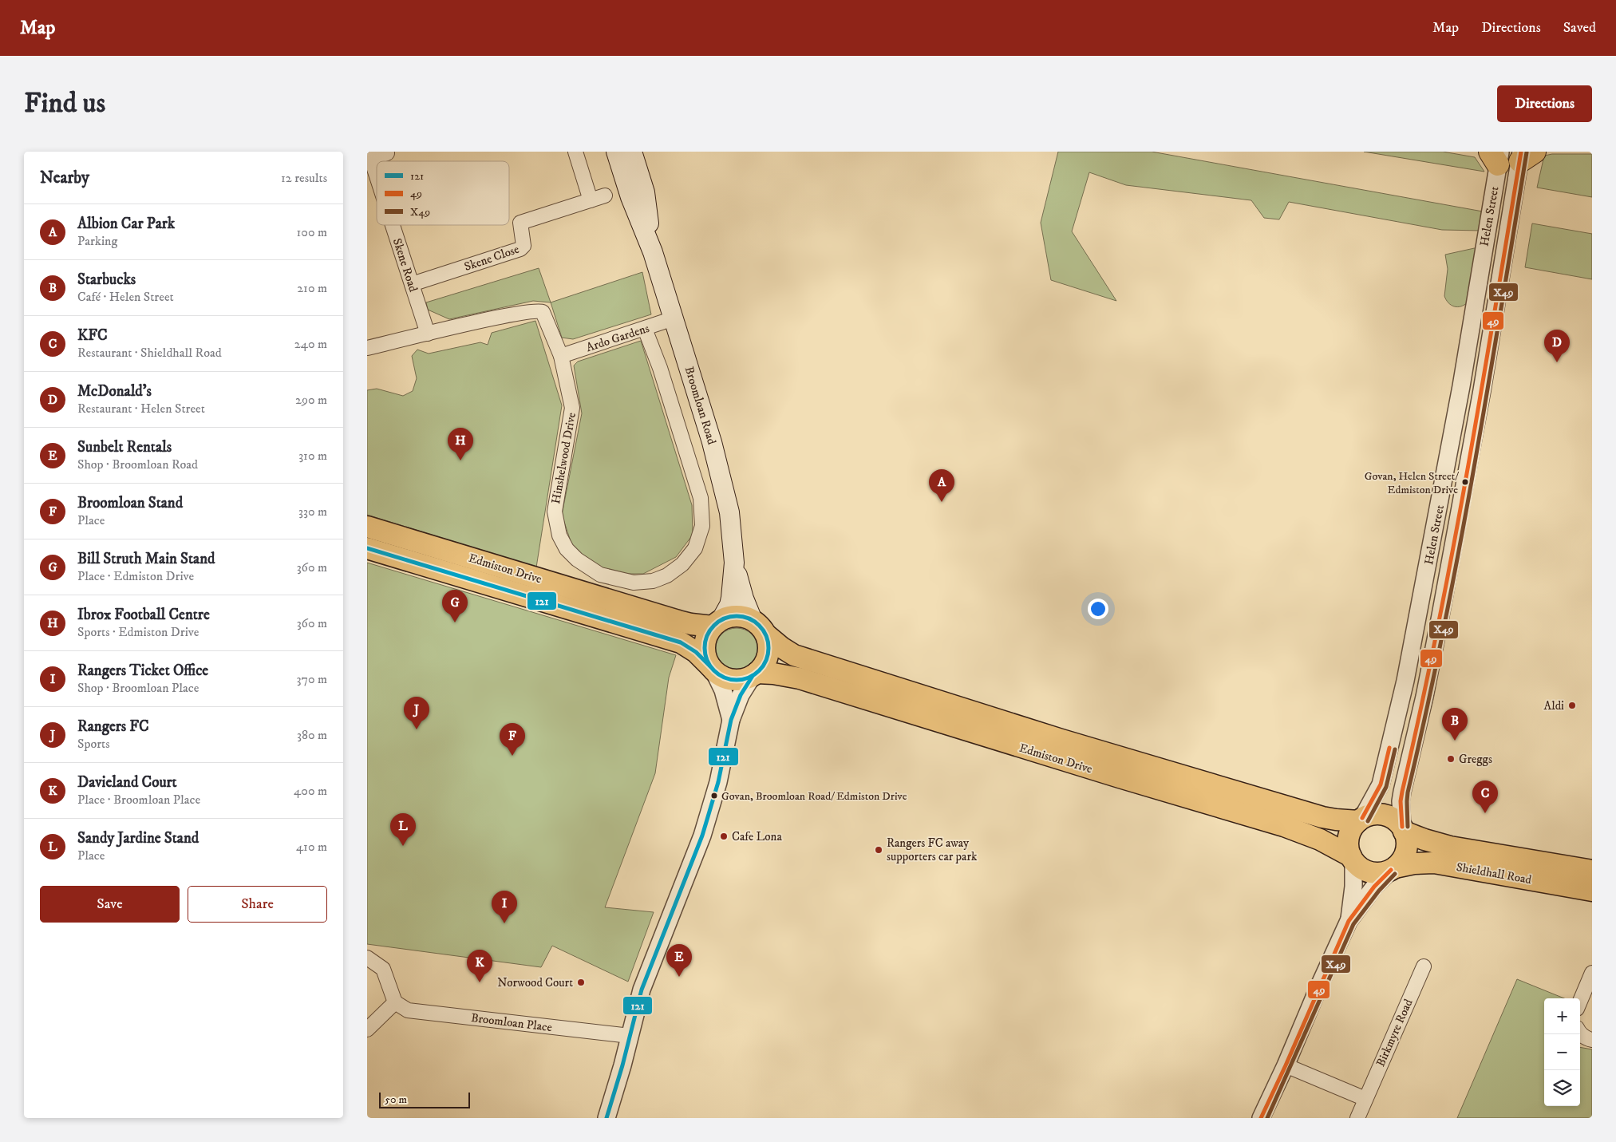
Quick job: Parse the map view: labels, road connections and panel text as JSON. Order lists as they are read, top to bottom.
{
  "streets": {
    "main road": ["Broomloan Road", "Edmiston Drive", "Shieldhall Road"],
    "street": [
      "Helen Street",
      "Skene Close",
      "Skene Road",
      "Ardo Gardens",
      "Hinshelwood Drive",
      "Broomloan Place",
      "Birkmyre Road"
    ]
  },
  "crossings": [
    ["Helen Street", "Edmiston Drive"],
    ["Helen Street", "Shieldhall Road"],
    ["Skene Close", "Skene Road"],
    ["Skene Road", "Hinshelwood Drive"],
    ["Ardo Gardens", "Broomloan Road"],
    ["Ardo Gardens", "Hinshelwood Drive"],
    ["Broomloan Road", "Edmiston Drive"],
    ["Edmiston Drive", "Shieldhall Road"]
  ],
  "places": [
    "Govan, Helen Street/ Edmiston Drive",
    "Aldi",
    "Greggs",
    "Govan, Broomloan Road/ Edmiston Drive",
    "Cafe Lona",
    "Rangers FC away supporters car park",
    "Norwood Court"
  ],
  "lines": ["transit line 49", "transit line X49", "transit line 121"],
  "legend": ["121", "49", "X49"],
  "scale_bar": "50 m",
  "page": {
    "header": "Map",
    "nav": ["Map", "Directions", "Saved"],
    "buttons": [
      "Directions",
      ["Save", "Share"]
    ],
    "title": "Find us",
    "heading": ["Nearby", "12 results"],
    "list": [
      {
        "mark": "A",
        "name": "Albion Car Park",
        "note": "Parking",
        "value": "100 m"
      },
      {
        "mark": "B",
        "name": "Starbucks",
        "note": "Café · Helen Street",
        "value": "210 m"
      },
      {
        "mark": "C",
        "name": "KFC",
        "note": "Restaurant · Shieldhall Road",
        "value": "240 m"
      },
      {
        "mark": "D",
        "name": "McDonald's",
        "note": "Restaurant · Helen Street",
        "value": "290 m"
      },
      {
        "mark": "E",
        "name": "Sunbelt Rentals",
        "note": "Shop · Broomloan Road",
        "value": "310 m"
      },
      {
        "mark": "F",
        "name": "Broomloan Stand",
        "note": "Place",
        "value": "330 m"
      },
      {
        "mark": "G",
        "name": "Bill Struth Main Stand",
        "note": "Place · Edmiston Drive",
        "value": "360 m"
      },
      {
        "mark": "H",
        "name": "Ibrox Football Centre",
        "note": "Sports · Edmiston Drive",
        "value": "360 m"
      },
      {
        "mark": "I",
        "name": "Rangers Ticket Office",
        "note": "Shop · Broomloan Place",
        "value": "370 m"
      },
      {
        "mark": "J",
        "name": "Rangers FC",
        "note": "Sports",
        "value": "380 m"
      },
      {
        "mark": "K",
        "name": "Davieland Court",
        "note": "Place · Broomloan Place",
        "value": "400 m"
      },
      {
        "mark": "L",
        "name": "Sandy Jardine Stand",
        "note": "Place",
        "value": "410 m"
      }
    ],
    "pins": [
      "D",
      "H",
      "A",
      "G",
      "J",
      "B",
      "F",
      "C",
      "L",
      "I",
      "E",
      "K"
    ],
    "map_buttons": ["+", "−"],
    "scale": "50 m"
  }
}
